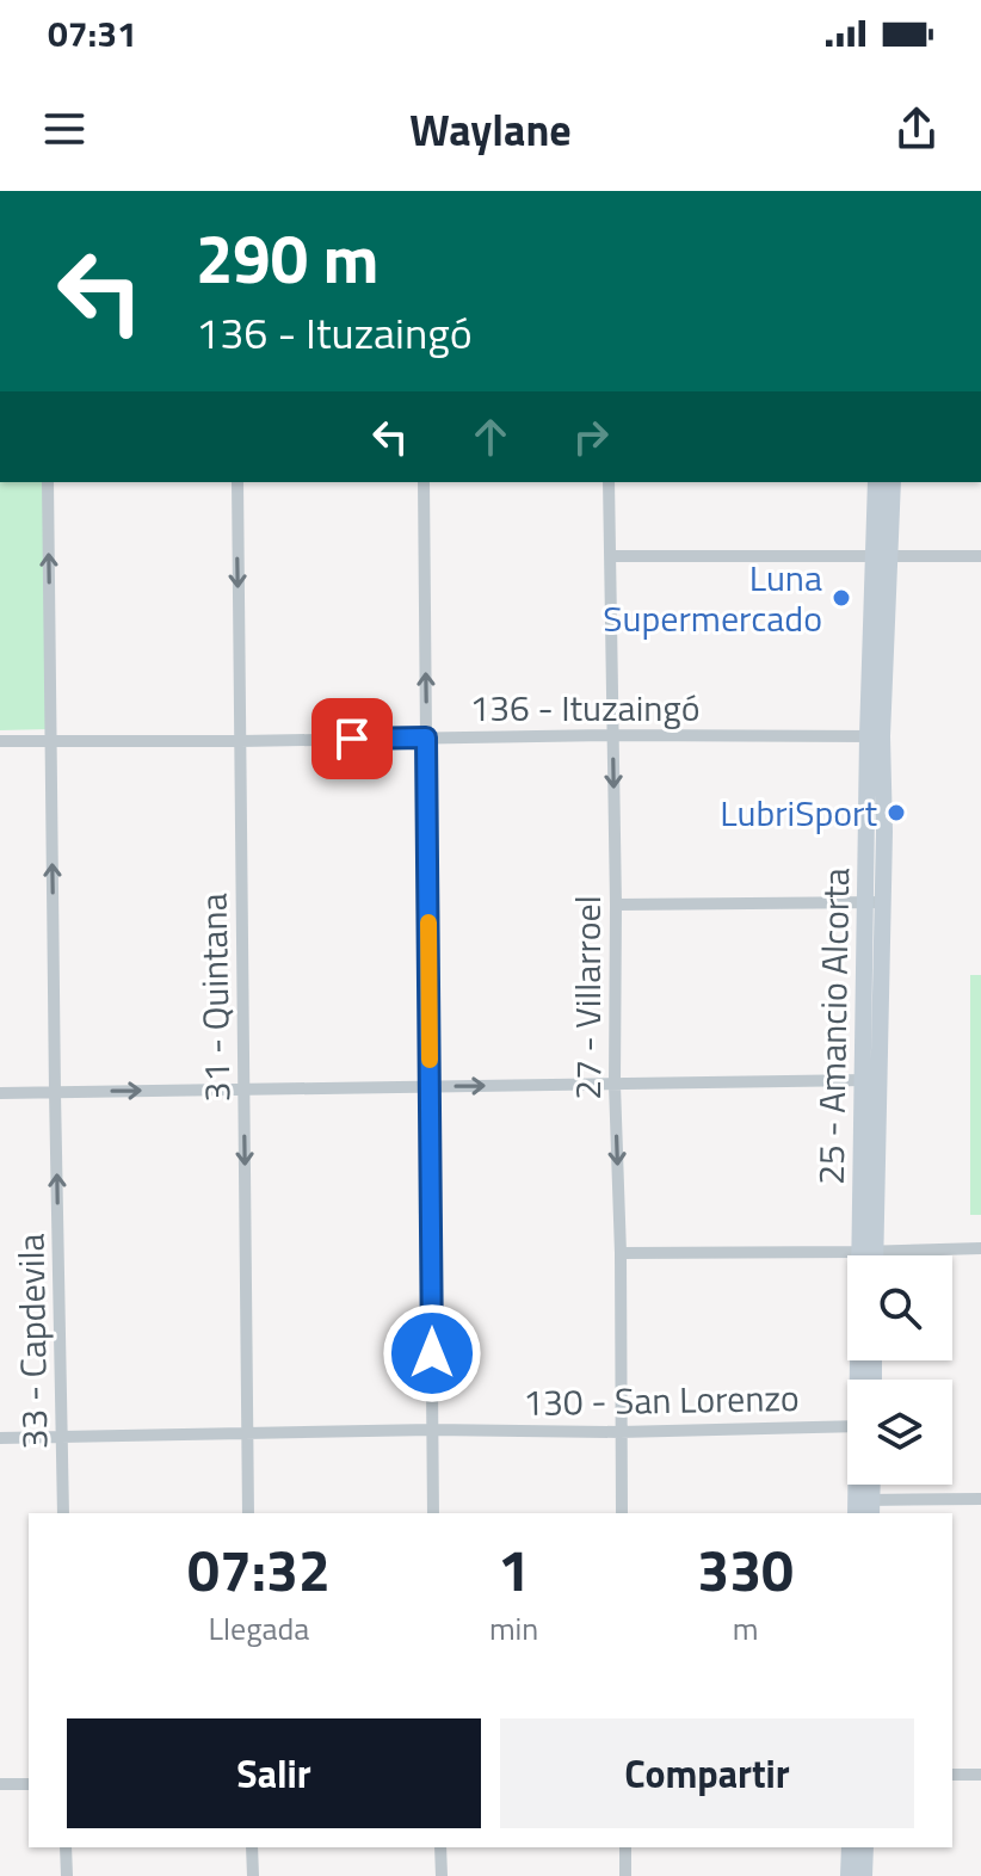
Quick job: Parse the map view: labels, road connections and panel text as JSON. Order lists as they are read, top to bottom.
{
  "streets": {
    "street": [
      "136 - Ituzaingó",
      "31 - Quintana",
      "27 - Villarroel",
      "33 - Capdevila",
      "130 - San Lorenzo"
    ]
  },
  "crossings": [
    ["136 - Ituzaingó", "31 - Quintana"],
    ["136 - Ituzaingó", "27 - Villarroel"],
    ["136 - Ituzaingó", "33 - Capdevila"],
    ["31 - Quintana", "130 - San Lorenzo"],
    ["27 - Villarroel", "130 - San Lorenzo"],
    ["33 - Capdevila", "130 - San Lorenzo"]
  ],
  "one_way": ["31 - Quintana", "33 - Capdevila"],
  "places": ["Luna Supermercado", "LubriSport"],
  "page": {
    "status": "07:31",
    "header": "Waylane",
    "turn": ["290 m", "136 - Ituzaingó"],
    "eta": [
      "07:32",
      "Llegada",
      "1",
      "min",
      "330",
      "m"
    ],
    "buttons": ["Salir", "Compartir"]
  }
}
